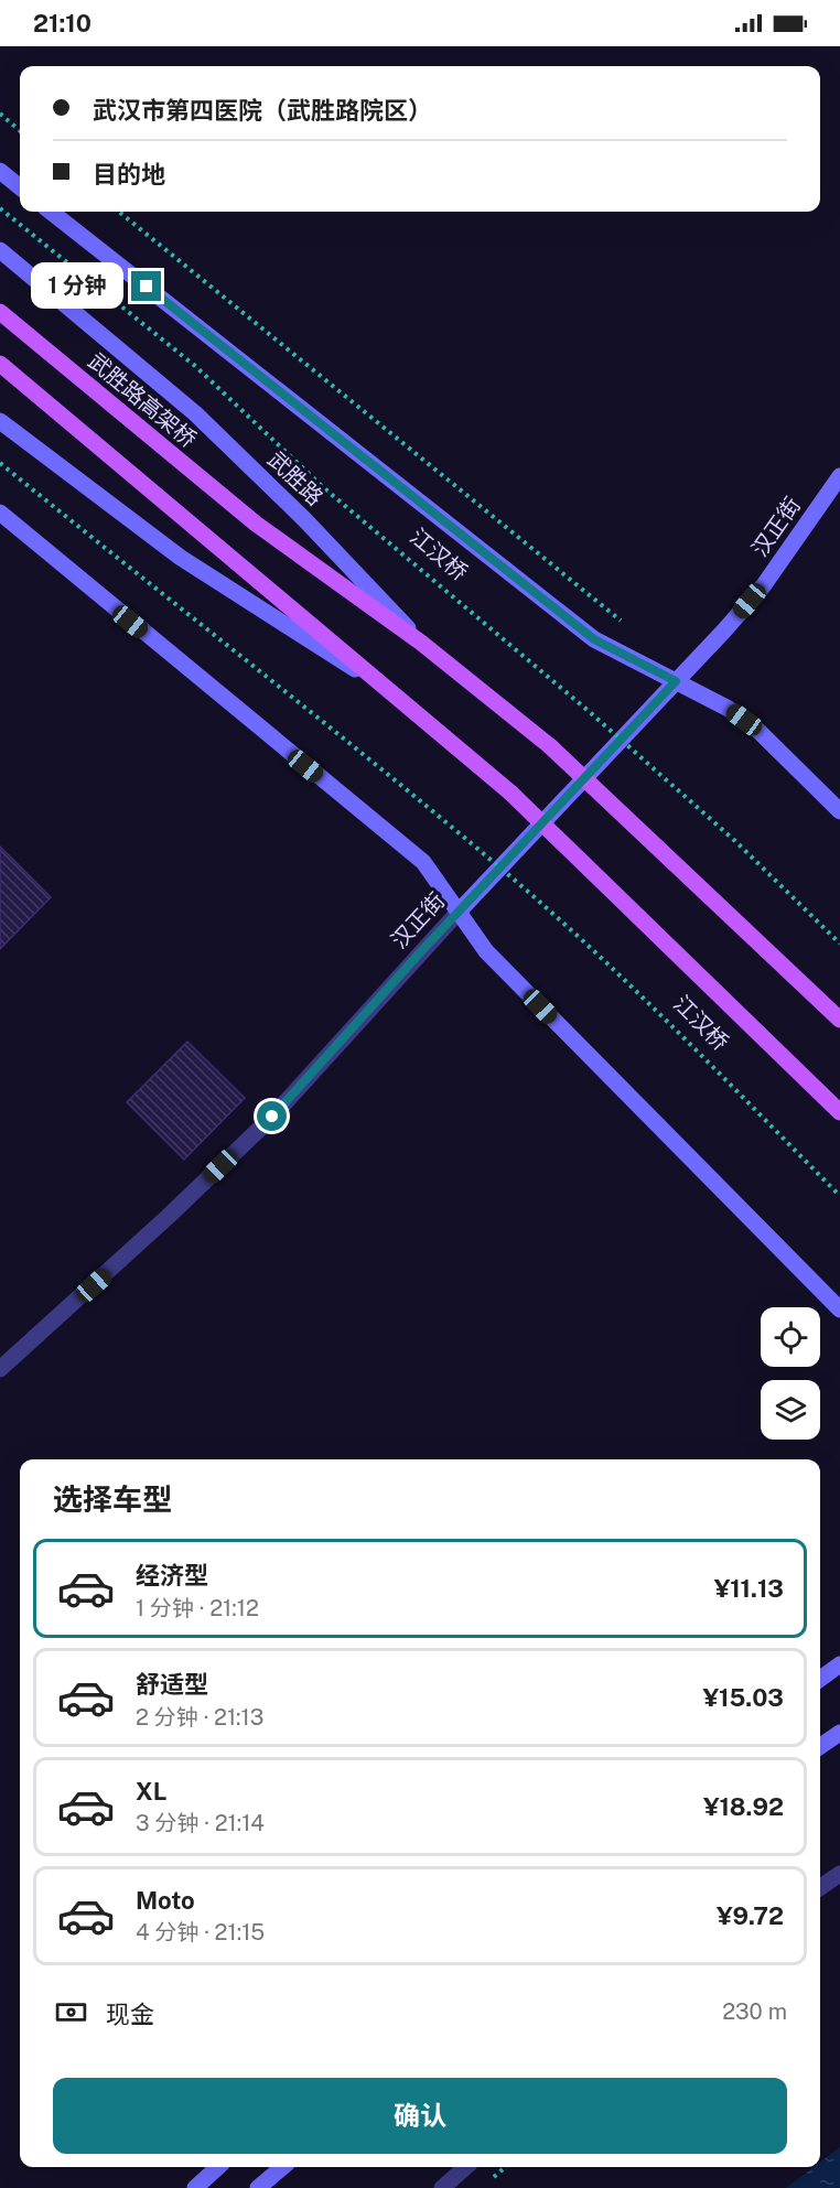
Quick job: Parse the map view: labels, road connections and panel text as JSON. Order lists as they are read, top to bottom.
{
  "streets": {
    "main road": [
      "武胜路高架桥",
      "武胜路",
      "汉正街",
      "江汉桥"
    ]
  },
  "crossings": [
    ["武胜路高架桥", "武胜路"]
  ],
  "page": {
    "status": "21:10",
    "banner": ["武汉市第四医院（武胜路院区）", "目的地"],
    "bubble": "1 分钟",
    "heading": "选择车型",
    "list": [
      {
        "name": "经济型",
        "note": "1 分钟 · 21:12",
        "value": "¥11.13"
      },
      {
        "name": "舒适型",
        "note": "2 分钟 · 21:13",
        "value": "¥15.03"
      },
      {
        "name": "XL",
        "note": "3 分钟 · 21:14",
        "value": "¥18.92"
      },
      {
        "name": "Moto",
        "note": "4 分钟 · 21:15",
        "value": "¥9.72"
      }
    ],
    "pay": ["现金", "230 m"],
    "buttons": "确认"
  }
}
